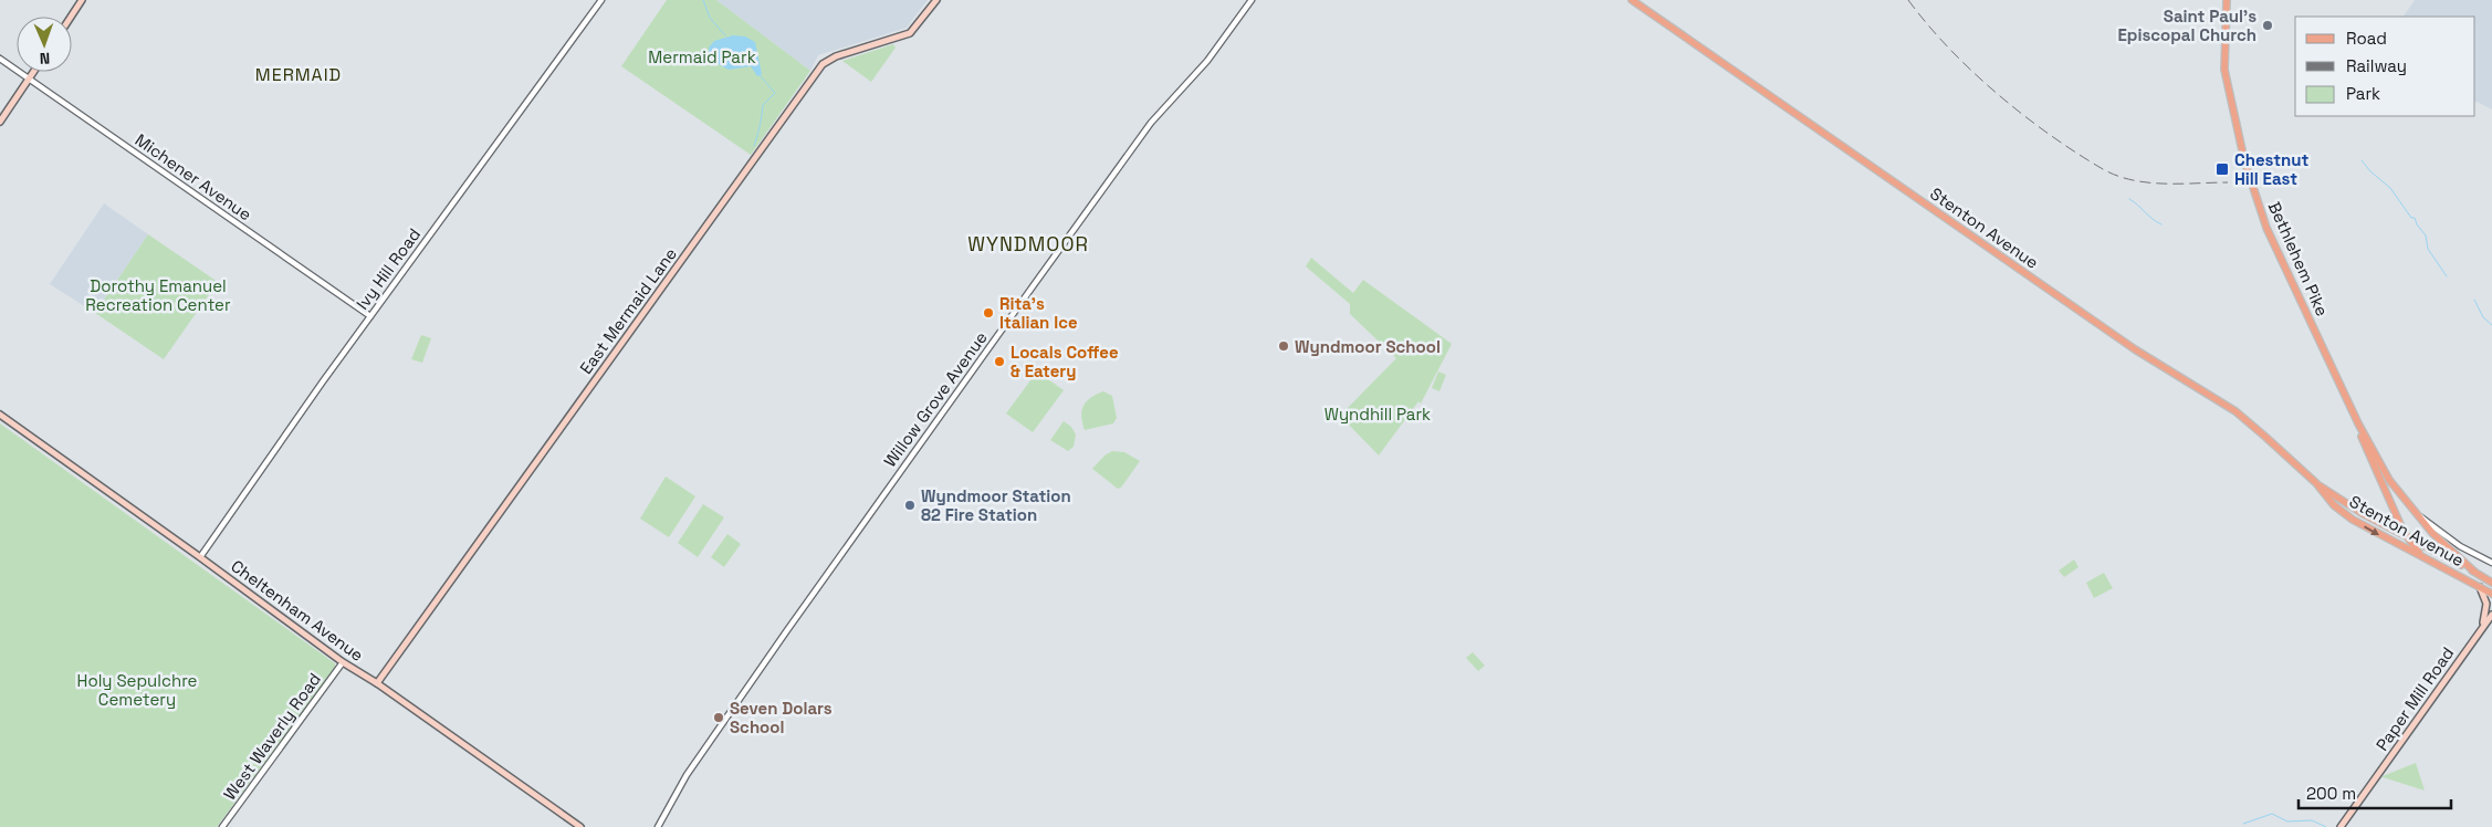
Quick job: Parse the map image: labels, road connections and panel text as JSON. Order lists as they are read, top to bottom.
{
  "streets": {
    "main road": [
      "Stenton Avenue",
      "Bethlehem Pike",
      "East Mermaid Lane",
      "Cheltenham Avenue",
      "Paper Mill Road"
    ],
    "street": [
      "Michener Avenue",
      "Ivy Hill Road",
      "Willow Grove Avenue",
      "West Waverly Road"
    ]
  },
  "crossings": [
    ["Michener Avenue", "Ivy Hill Road"],
    ["Stenton Avenue", "Bethlehem Pike"],
    ["Ivy Hill Road", "Cheltenham Avenue"],
    ["East Mermaid Lane", "Cheltenham Avenue"],
    ["Cheltenham Avenue", "West Waverly Road"]
  ],
  "districts": ["MERMAID", "WYNDMOOR"],
  "parks": [
    "Mermaid Park",
    "Dorothy Emanuel Recreation Center",
    "Wyndhill Park",
    "Holy Sepulchre Cemetery"
  ],
  "places": {
    "other": [
      "Saint Paul's Episcopal Church",
      "Rita's Italian Ice",
      "Wyndmoor School",
      "Locals Coffee & Eatery",
      "Wyndmoor Station 82 Fire Station",
      "Seven Dolars School"
    ],
    "transit": ["Chestnut Hill East"]
  },
  "legend": ["Road", "Railway", "Park"],
  "scale_bar": "200 m",
  "north": "bottom"
}
